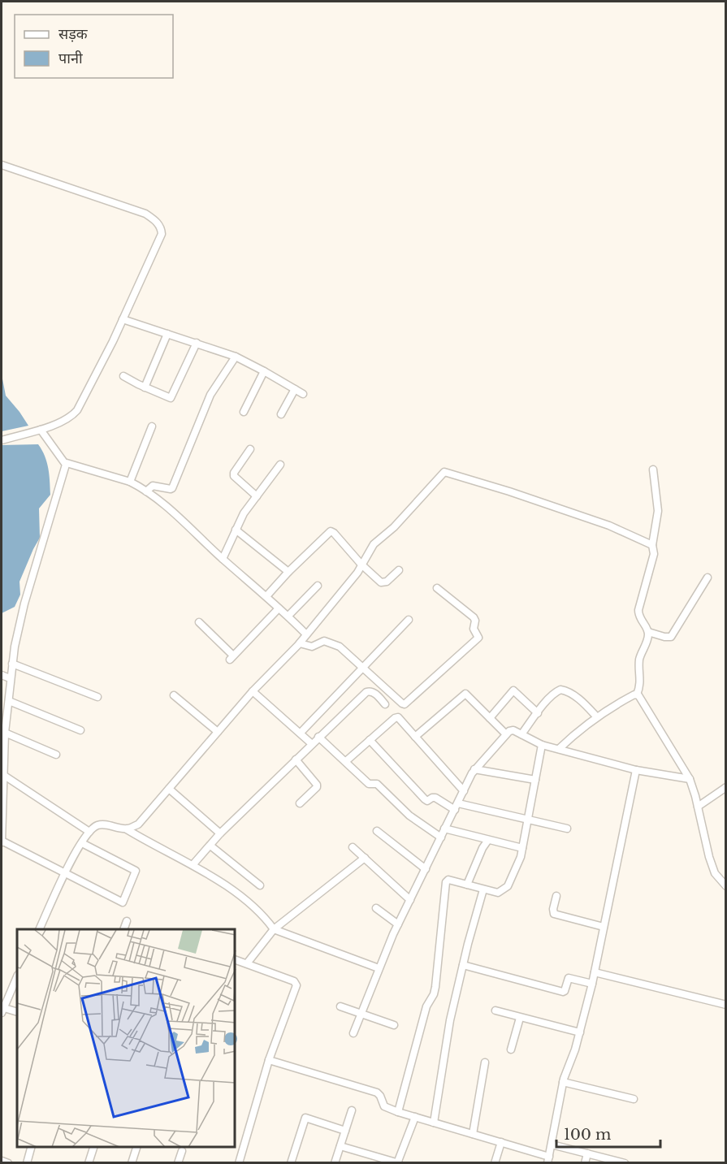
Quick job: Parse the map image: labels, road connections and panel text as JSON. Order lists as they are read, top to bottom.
{
  "legend": ["सड़क", "पानी"],
  "scale_bar": "100 m"
}
